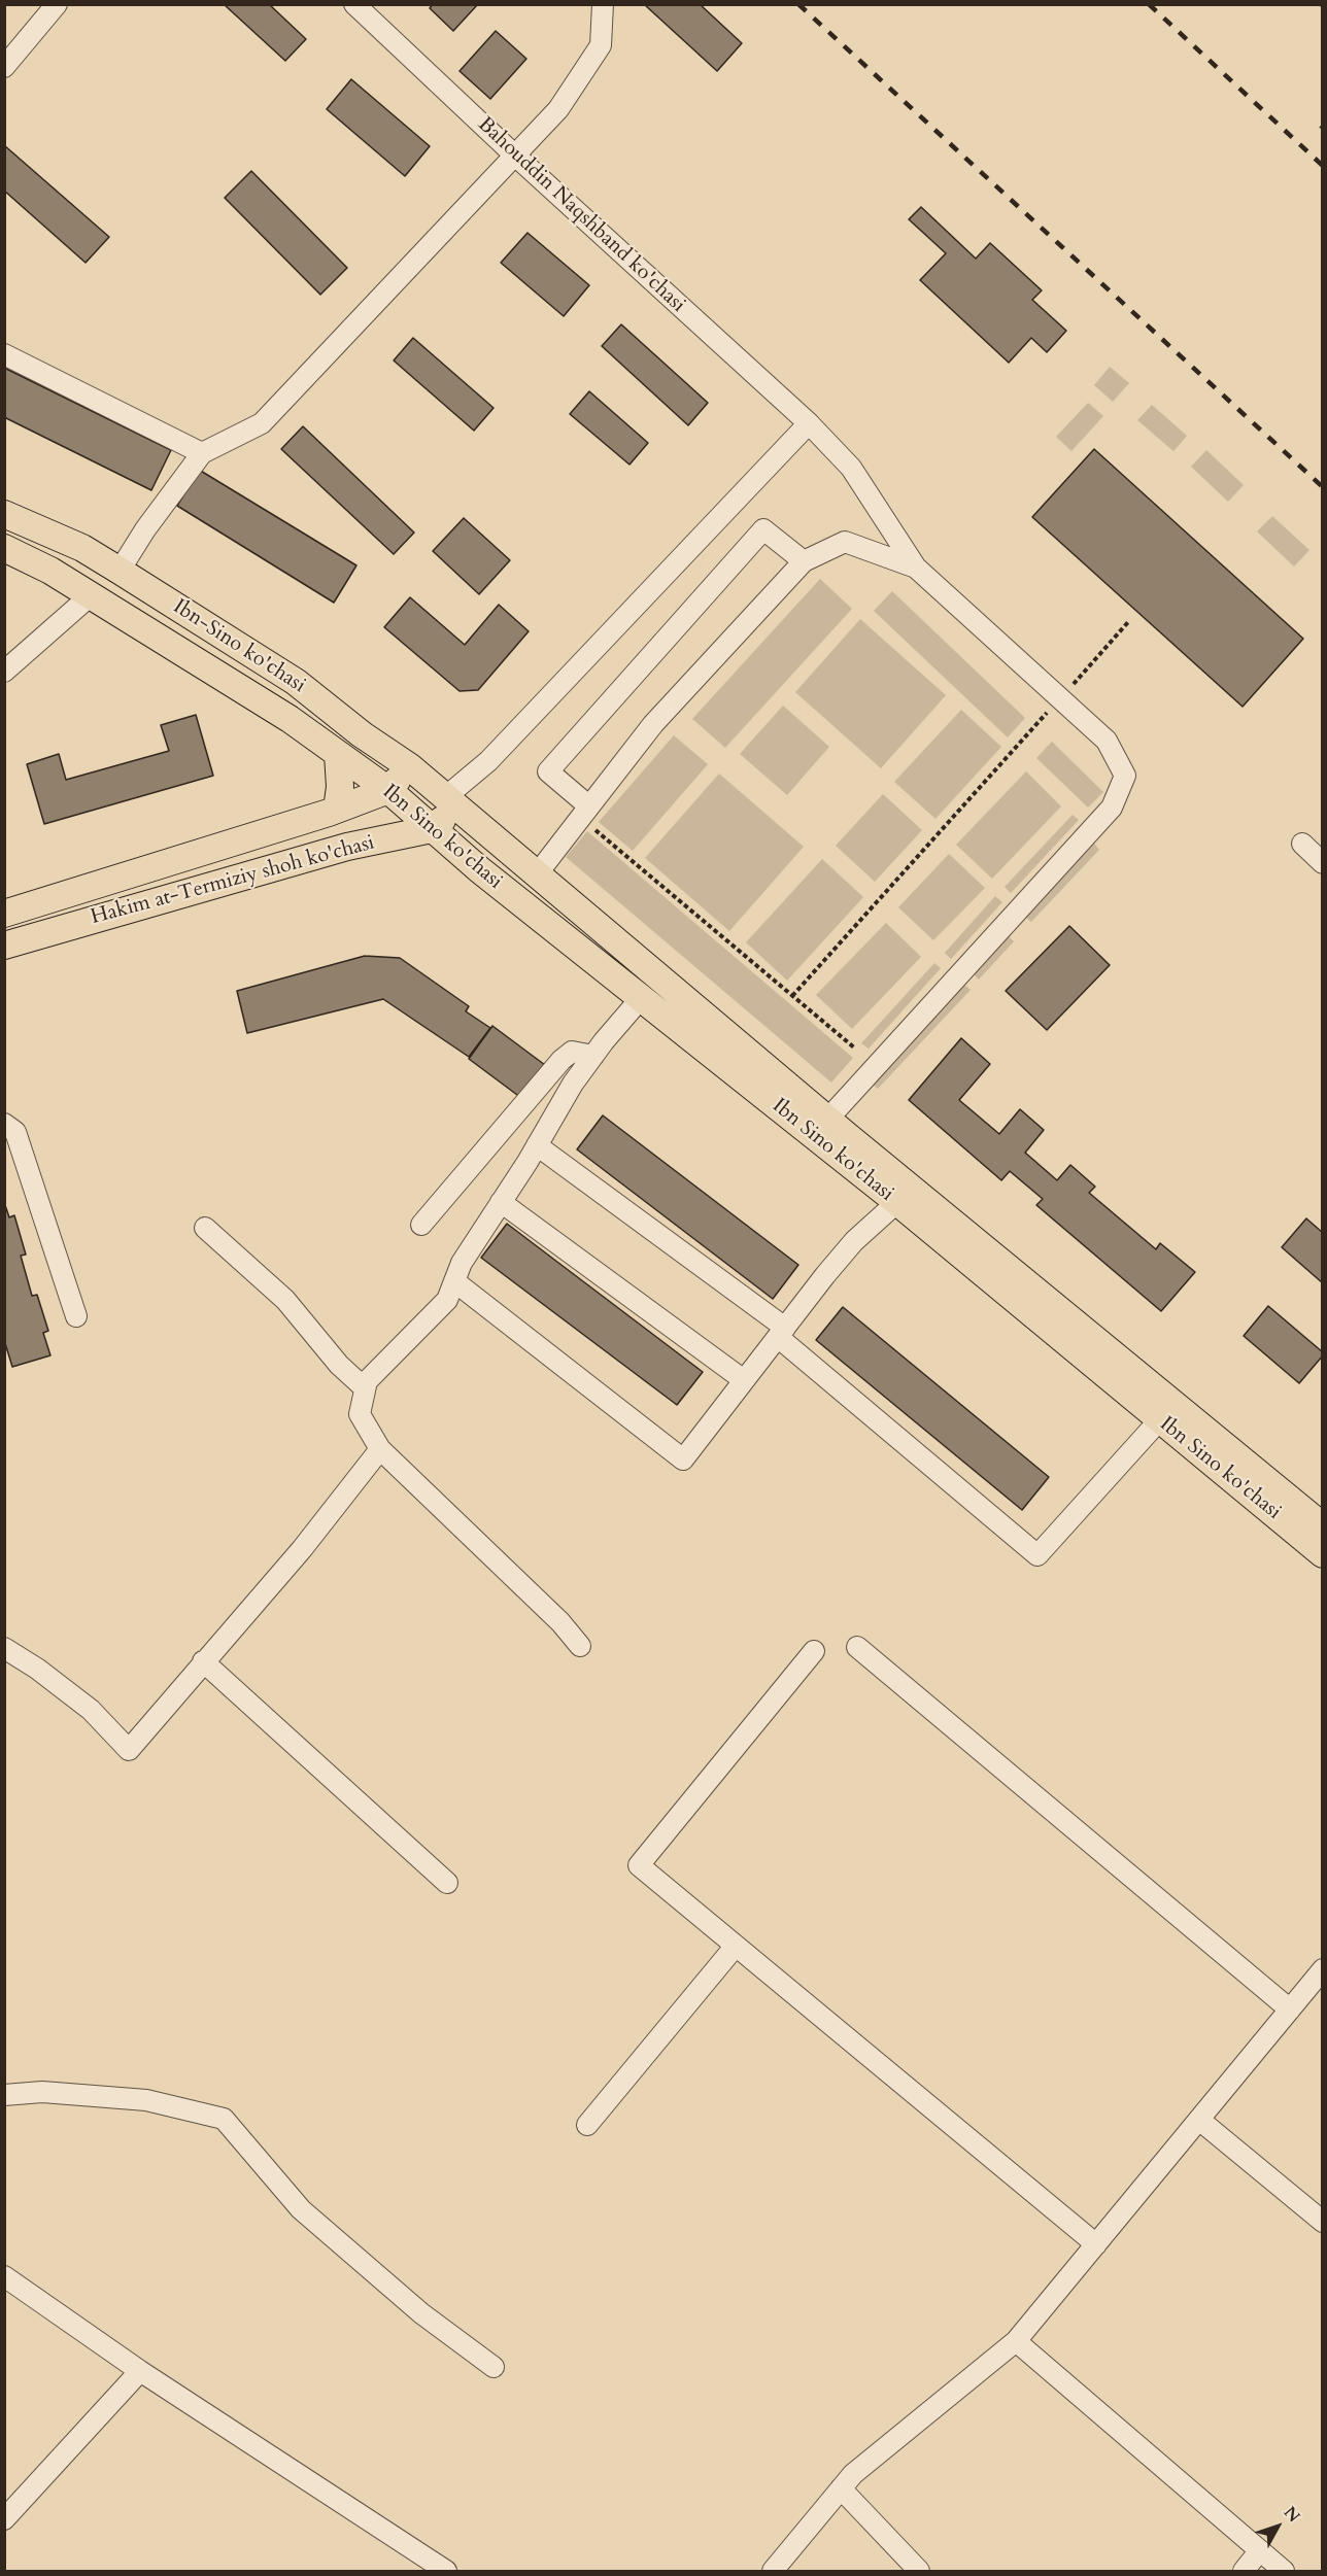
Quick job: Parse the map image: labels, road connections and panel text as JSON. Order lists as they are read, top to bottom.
{
  "streets": {
    "main road": ["Ibn-Sino ko'chasi", "Ibn Sino ko'chasi", "Hakim at-Termiziy shoh ko'chasi"],
    "street": ["Bahouddin Naqshband ko'chasi"]
  },
  "crossings": [
    ["Ibn-Sino ko'chasi", "Ibn Sino ko'chasi"],
    ["Ibn-Sino ko'chasi", "Hakim at-Termiziy shoh ko'chasi"],
    ["Ibn Sino ko'chasi", "Hakim at-Termiziy shoh ko'chasi"]
  ],
  "north": "top right"
}
